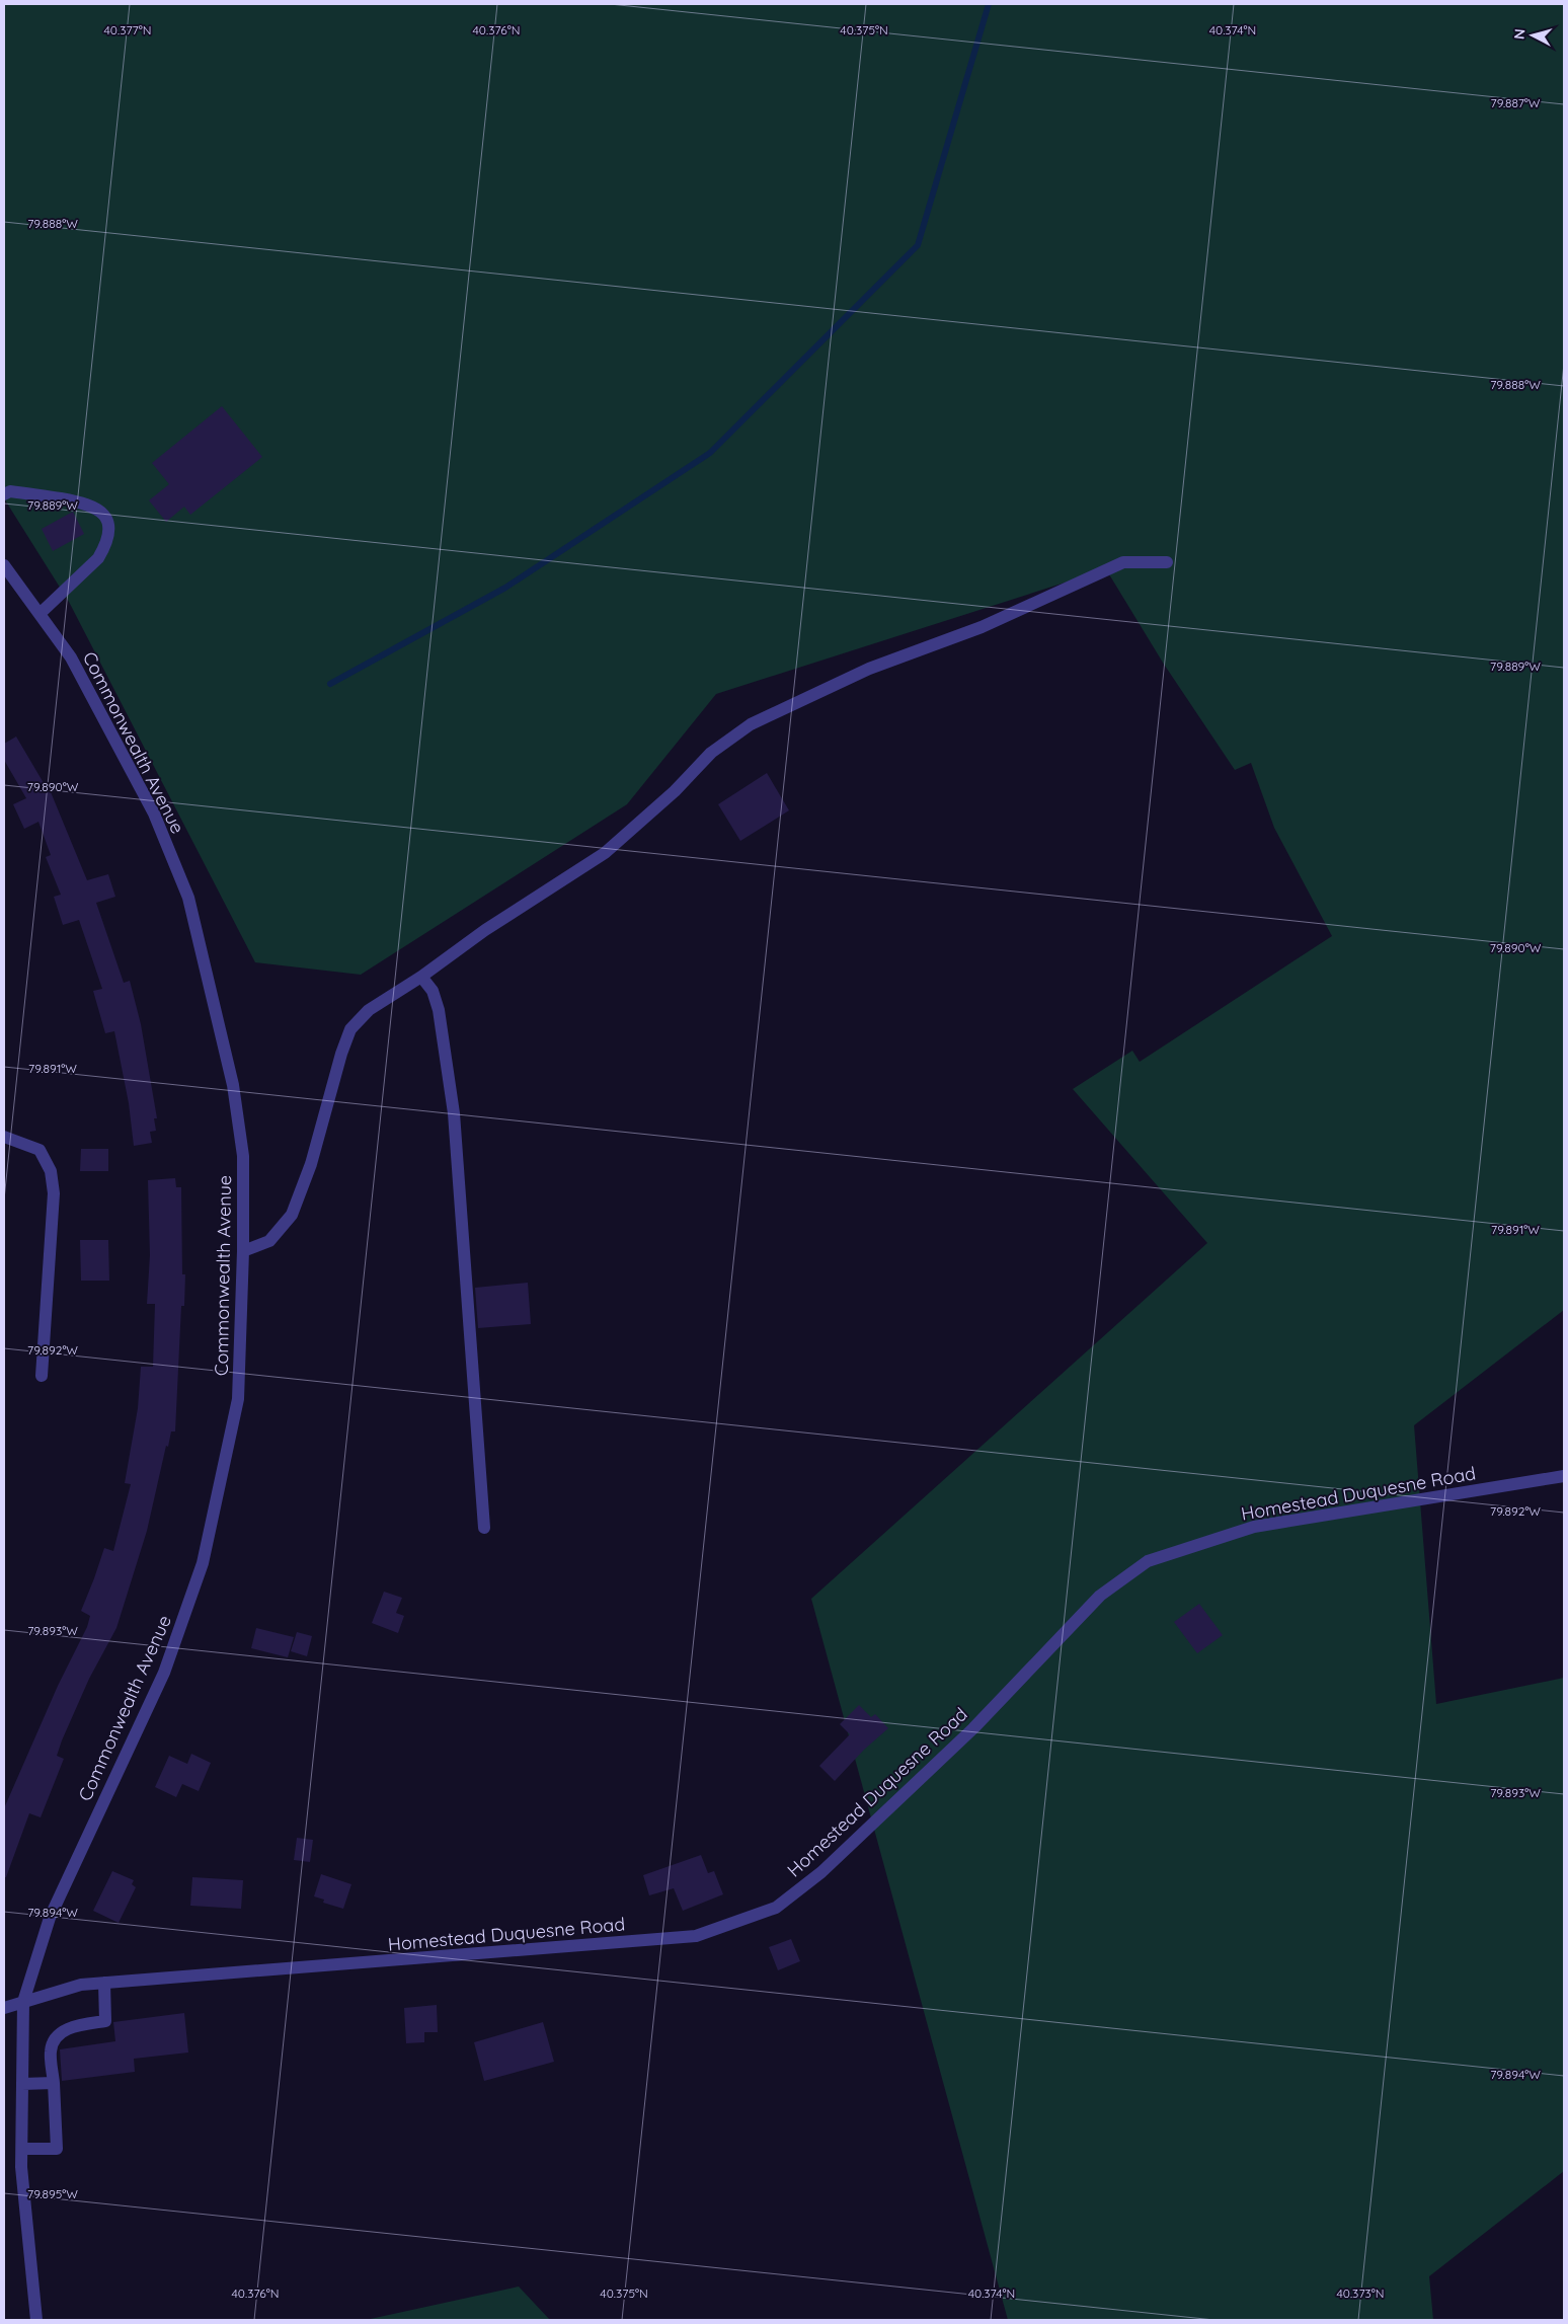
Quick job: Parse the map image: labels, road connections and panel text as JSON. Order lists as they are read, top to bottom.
{
  "streets": {
    "street": ["Commonwealth Avenue", "Homestead Duquesne Road"]
  },
  "crossings": [
    ["Commonwealth Avenue", "Homestead Duquesne Road"]
  ],
  "north": "left",
  "coordinates": [
    "40.377°N",
    "40.376°N",
    "40.375°N",
    "40.374°N",
    "79.887°W",
    "79.888°W",
    "79.889°W",
    "79.890°W",
    "79.891°W",
    "79.892°W",
    "79.893°W",
    "79.894°W",
    "79.895°W",
    "40.373°N"
  ]
}
